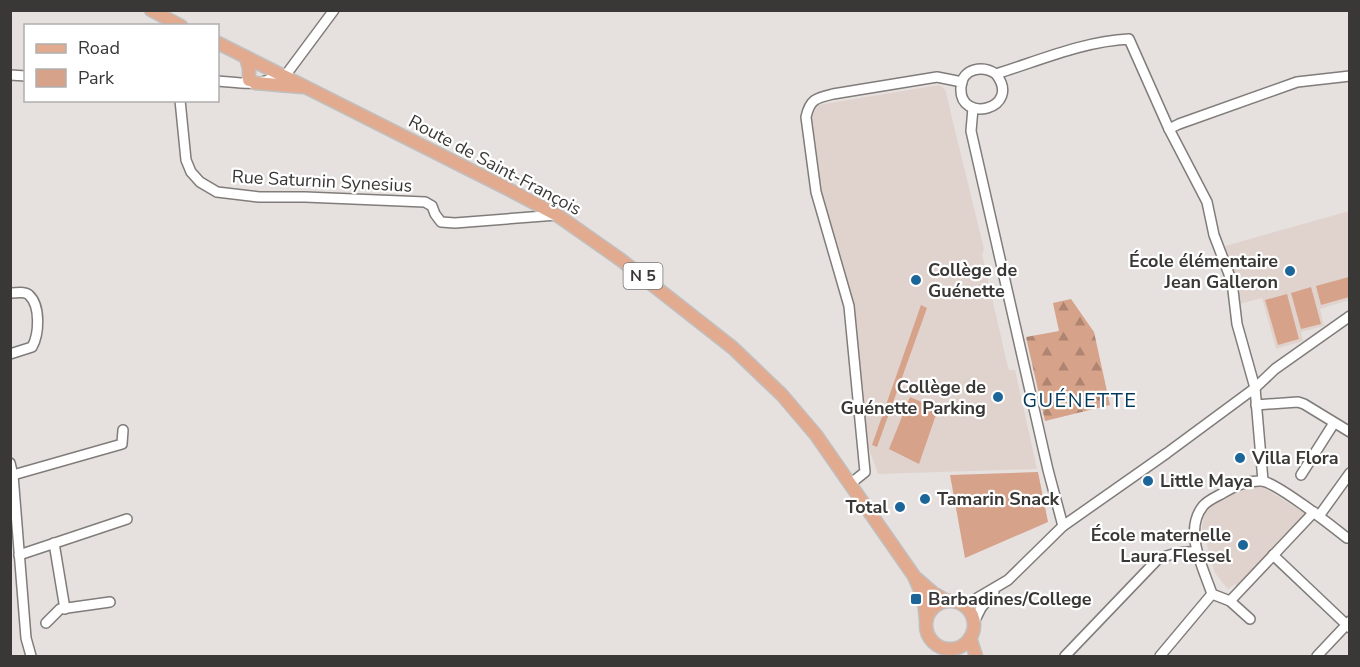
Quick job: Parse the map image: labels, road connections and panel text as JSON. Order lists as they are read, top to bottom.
{
  "streets": {
    "main road": ["Route de Saint-François", "N 5"],
    "street": ["Rue Saturnin Synesius"]
  },
  "crossings": [
    ["Route de Saint-François", "Rue Saturnin Synesius"],
    ["Route de Saint-François", "N 5"]
  ],
  "districts": ["GUÉNETTE"],
  "places": {
    "other": [
      "École élémentaire Jean Galleron",
      "Collège de Guénette",
      "Collège de Guénette Parking",
      "Villa Flora",
      "Little Maya",
      "Tamarin Snack",
      "Total",
      "École maternelle Laura Flessel"
    ],
    "transit": ["Barbadines/College"]
  },
  "legend": ["Road", "Park"]
}
